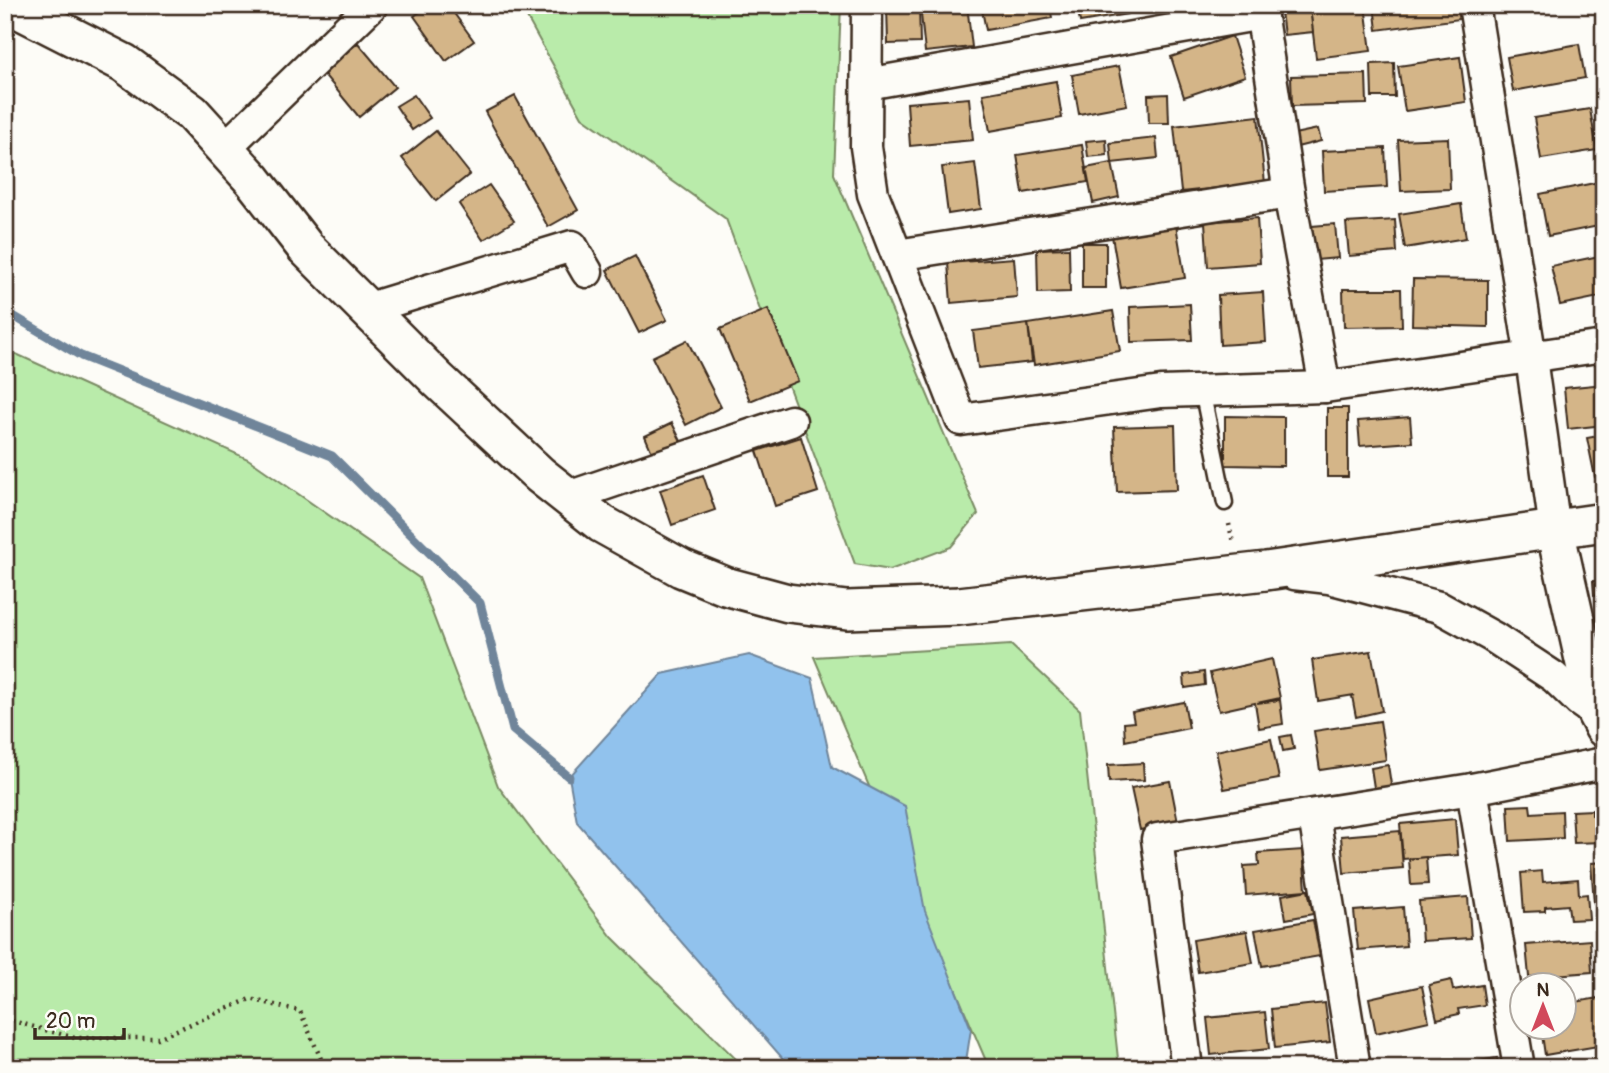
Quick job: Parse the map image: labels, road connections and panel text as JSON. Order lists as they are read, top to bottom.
{
  "scale_bar": "20 m",
  "north": "top"
}
